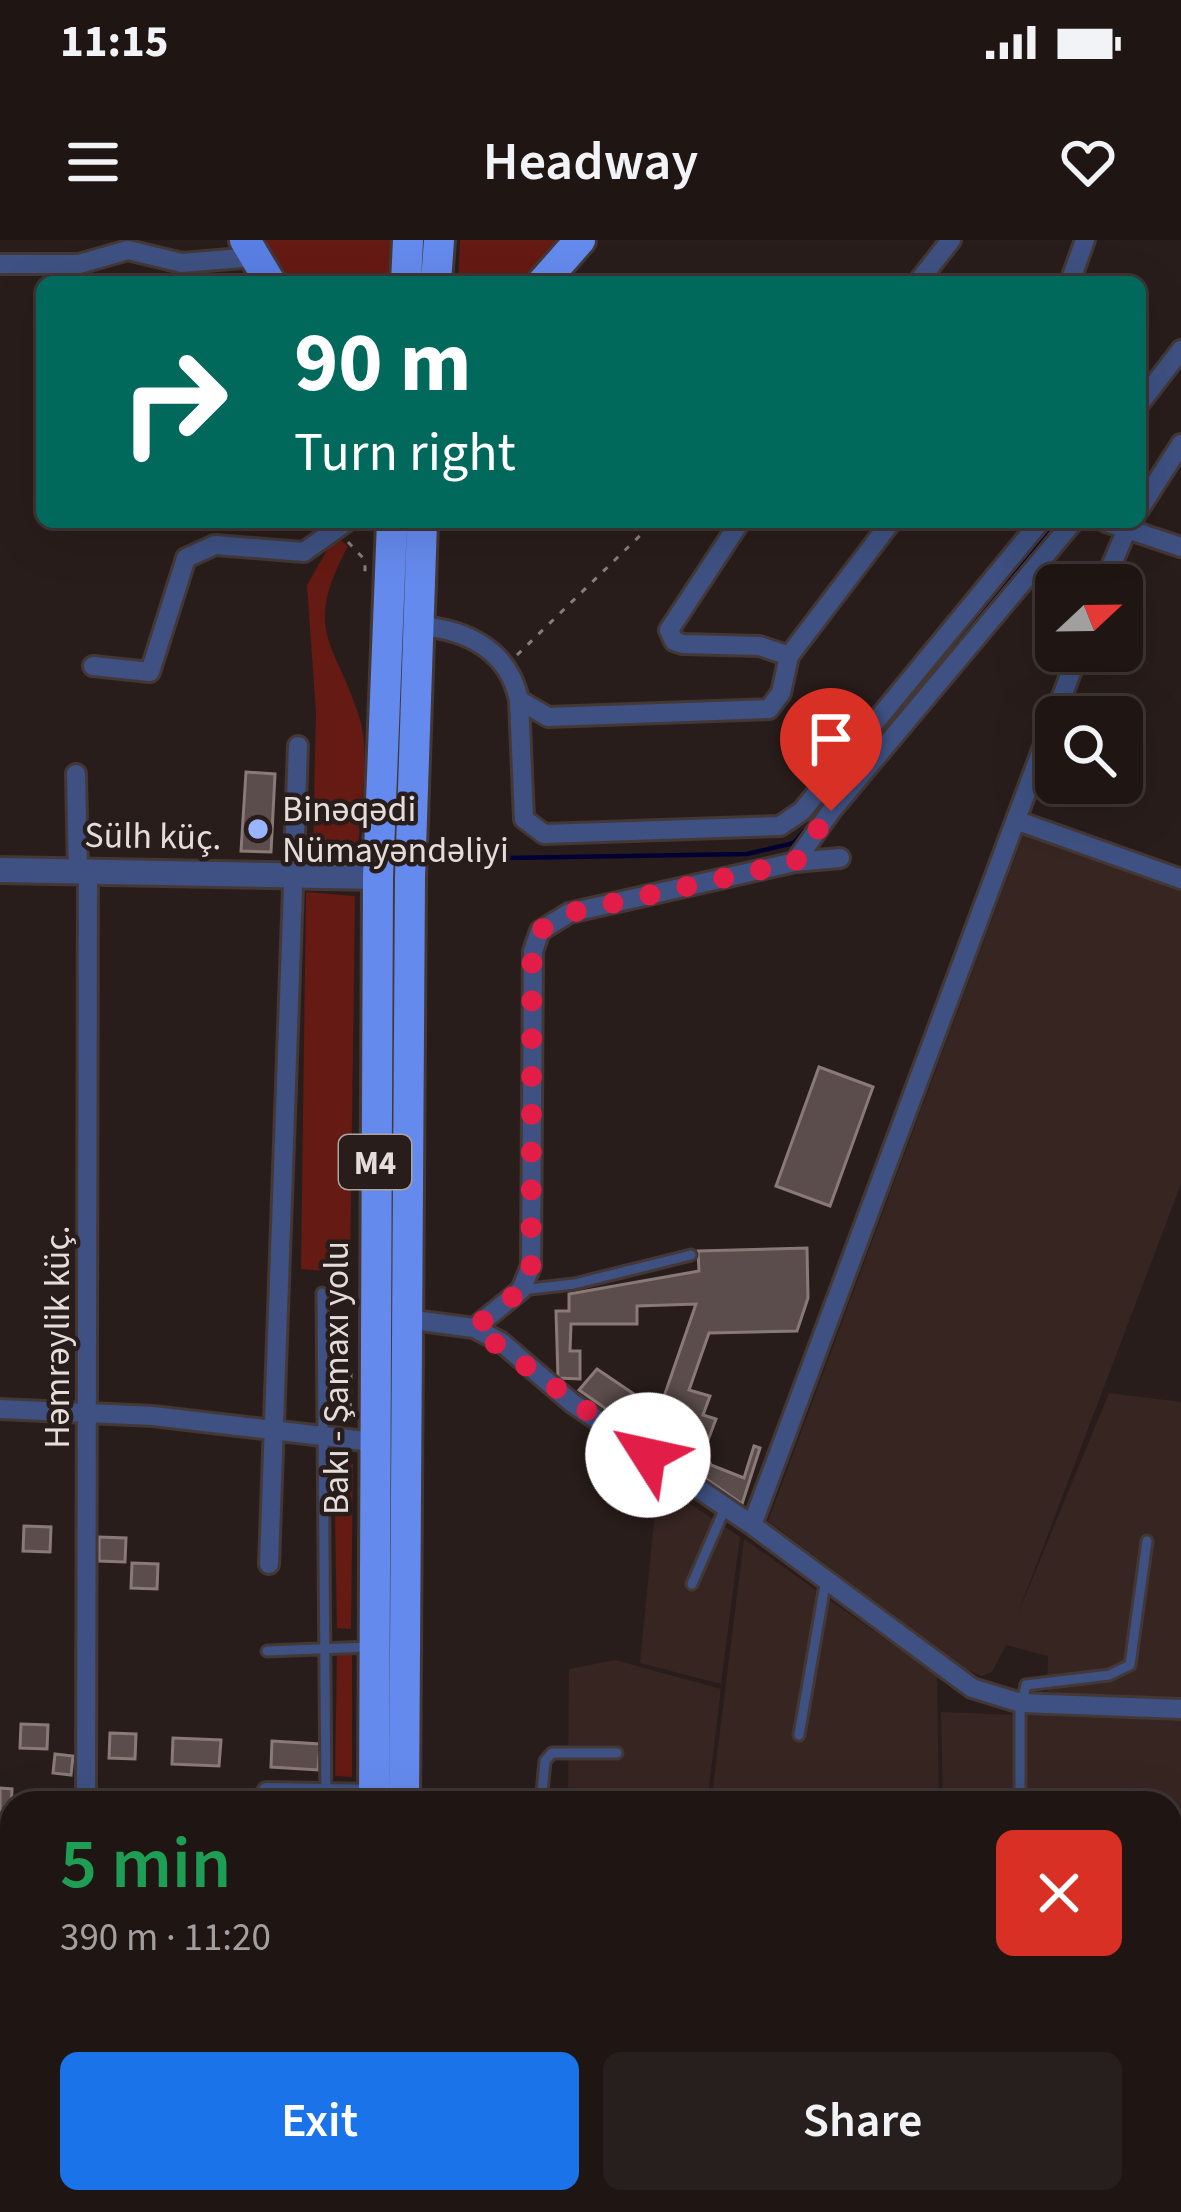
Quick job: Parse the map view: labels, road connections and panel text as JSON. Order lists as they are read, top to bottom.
{
  "streets": {
    "highway": ["M4", "Bakı - Şamaxı yolu"],
    "street": ["Sülh küç.", "Həmrəylik küç."]
  },
  "crossings": [
    ["Sülh küç.", "Həmrəylik küç."],
    ["Sülh küç.", "Bakı - Şamaxı yolu"]
  ],
  "places": ["Binəqədi Nümayəndəliyi"],
  "north": "right",
  "page": {
    "status": "11:15",
    "header": "Headway",
    "turn": ["90 m", "Turn right"],
    "heading": ["5 min", "390 m · 11:20"],
    "buttons": ["Exit", "Share"]
  }
}
